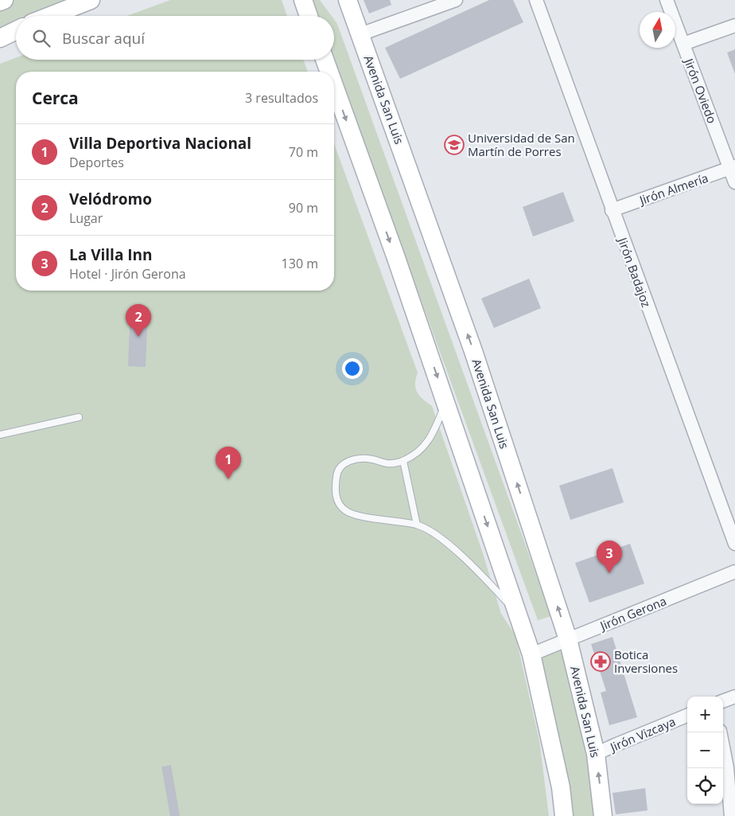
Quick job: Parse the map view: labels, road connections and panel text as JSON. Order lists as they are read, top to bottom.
{
  "streets": {
    "main road": ["Avenida San Luis"],
    "street": [
      "Jirón Oviedo",
      "Jirón Almería",
      "Jirón Badajoz",
      "Jirón Gerona",
      "Jirón Vizcaya"
    ]
  },
  "crossings": [
    ["Jirón Oviedo", "Jirón Almería"],
    ["Avenida San Luis", "Jirón Gerona"],
    ["Avenida San Luis", "Jirón Vizcaya"],
    ["Jirón Almería", "Jirón Badajoz"]
  ],
  "places": {
    "school or university": ["Universidad de San Martín de Porres"],
    "pharmacy": ["Botica Inversiones"]
  },
  "north": "top",
  "page": {
    "search": "Buscar aquí",
    "heading": ["Cerca", "3 resultados"],
    "list": [
      {
        "mark": "1",
        "name": "Villa Deportiva Nacional",
        "note": "Deportes",
        "value": "70 m"
      },
      {
        "mark": "2",
        "name": "Velódromo",
        "note": "Lugar",
        "value": "90 m"
      },
      {
        "mark": "3",
        "name": "La Villa Inn",
        "note": "Hotel · Jirón Gerona",
        "value": "130 m"
      }
    ],
    "pins": ["2", "1", "3"],
    "map_buttons": ["+", "−"]
  }
}
